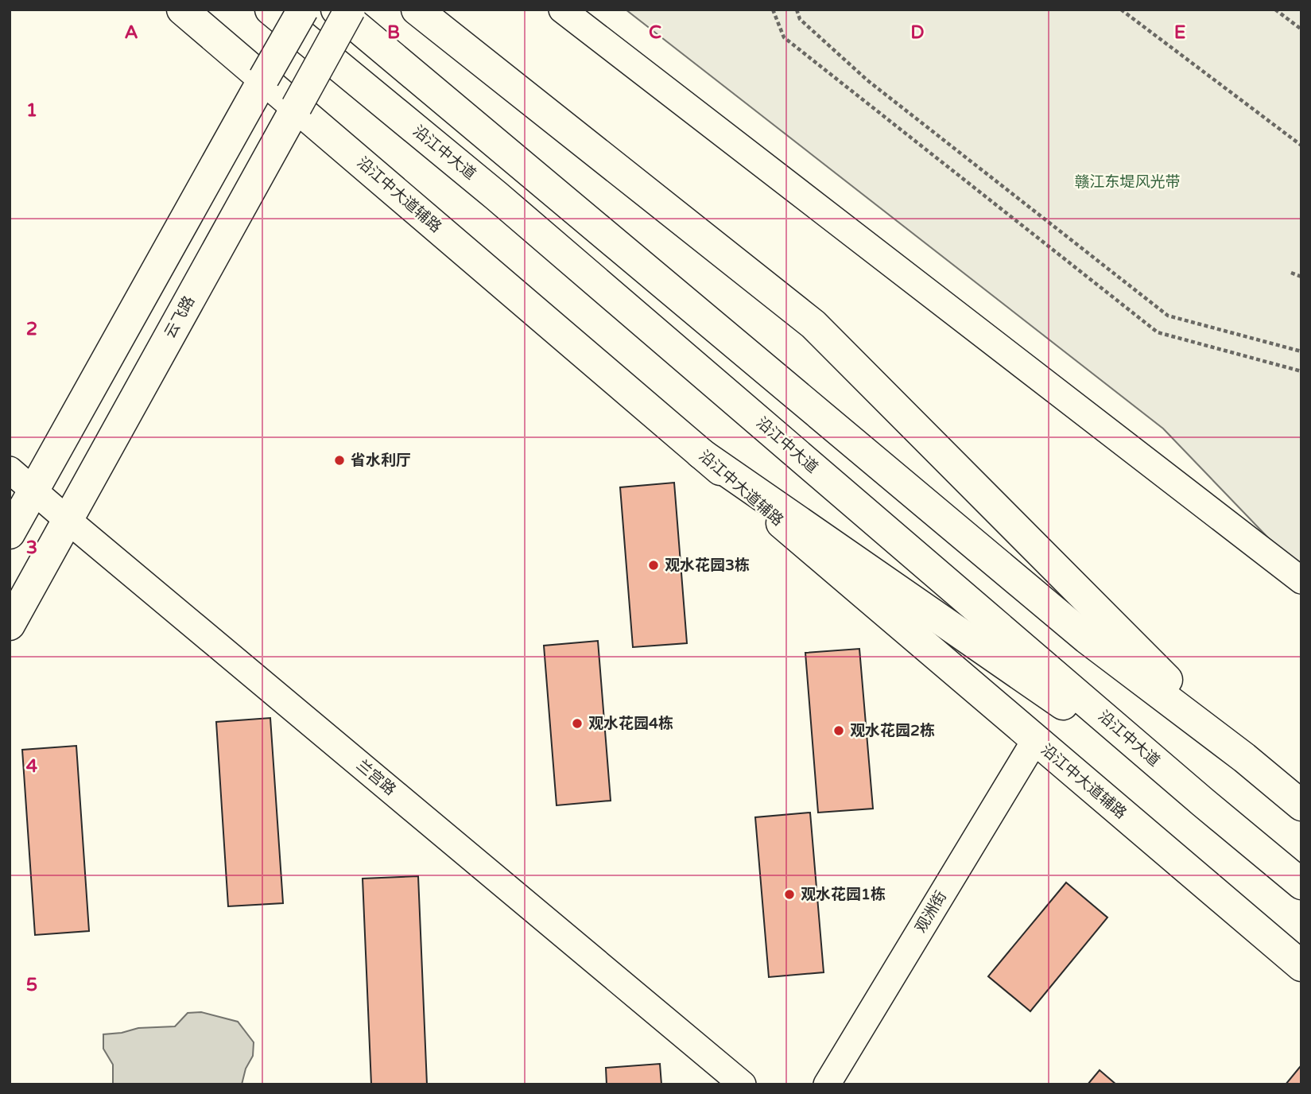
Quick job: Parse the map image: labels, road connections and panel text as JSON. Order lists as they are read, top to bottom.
{
  "streets": {
    "main road": ["沿江中大道", "沿江中大道辅路", "云飞路"],
    "street": ["兰宫路", "观洲街"]
  },
  "crossings": [
    ["沿江中大道辅路", "云飞路"],
    ["沿江中大道辅路", "观洲街"],
    ["云飞路", "兰宫路"]
  ],
  "parks": ["赣江东堤风光带"],
  "places": [
    "省水利厅",
    "观水花园3栋",
    "观水花园4栋",
    "观水花园2栋",
    "观水花园1栋"
  ],
  "grid": {
    "columns": [
      "A",
      "B",
      "C",
      "D",
      "E"
    ],
    "rows": [
      "1",
      "2",
      "3",
      "4",
      "5"
    ]
  }
}
